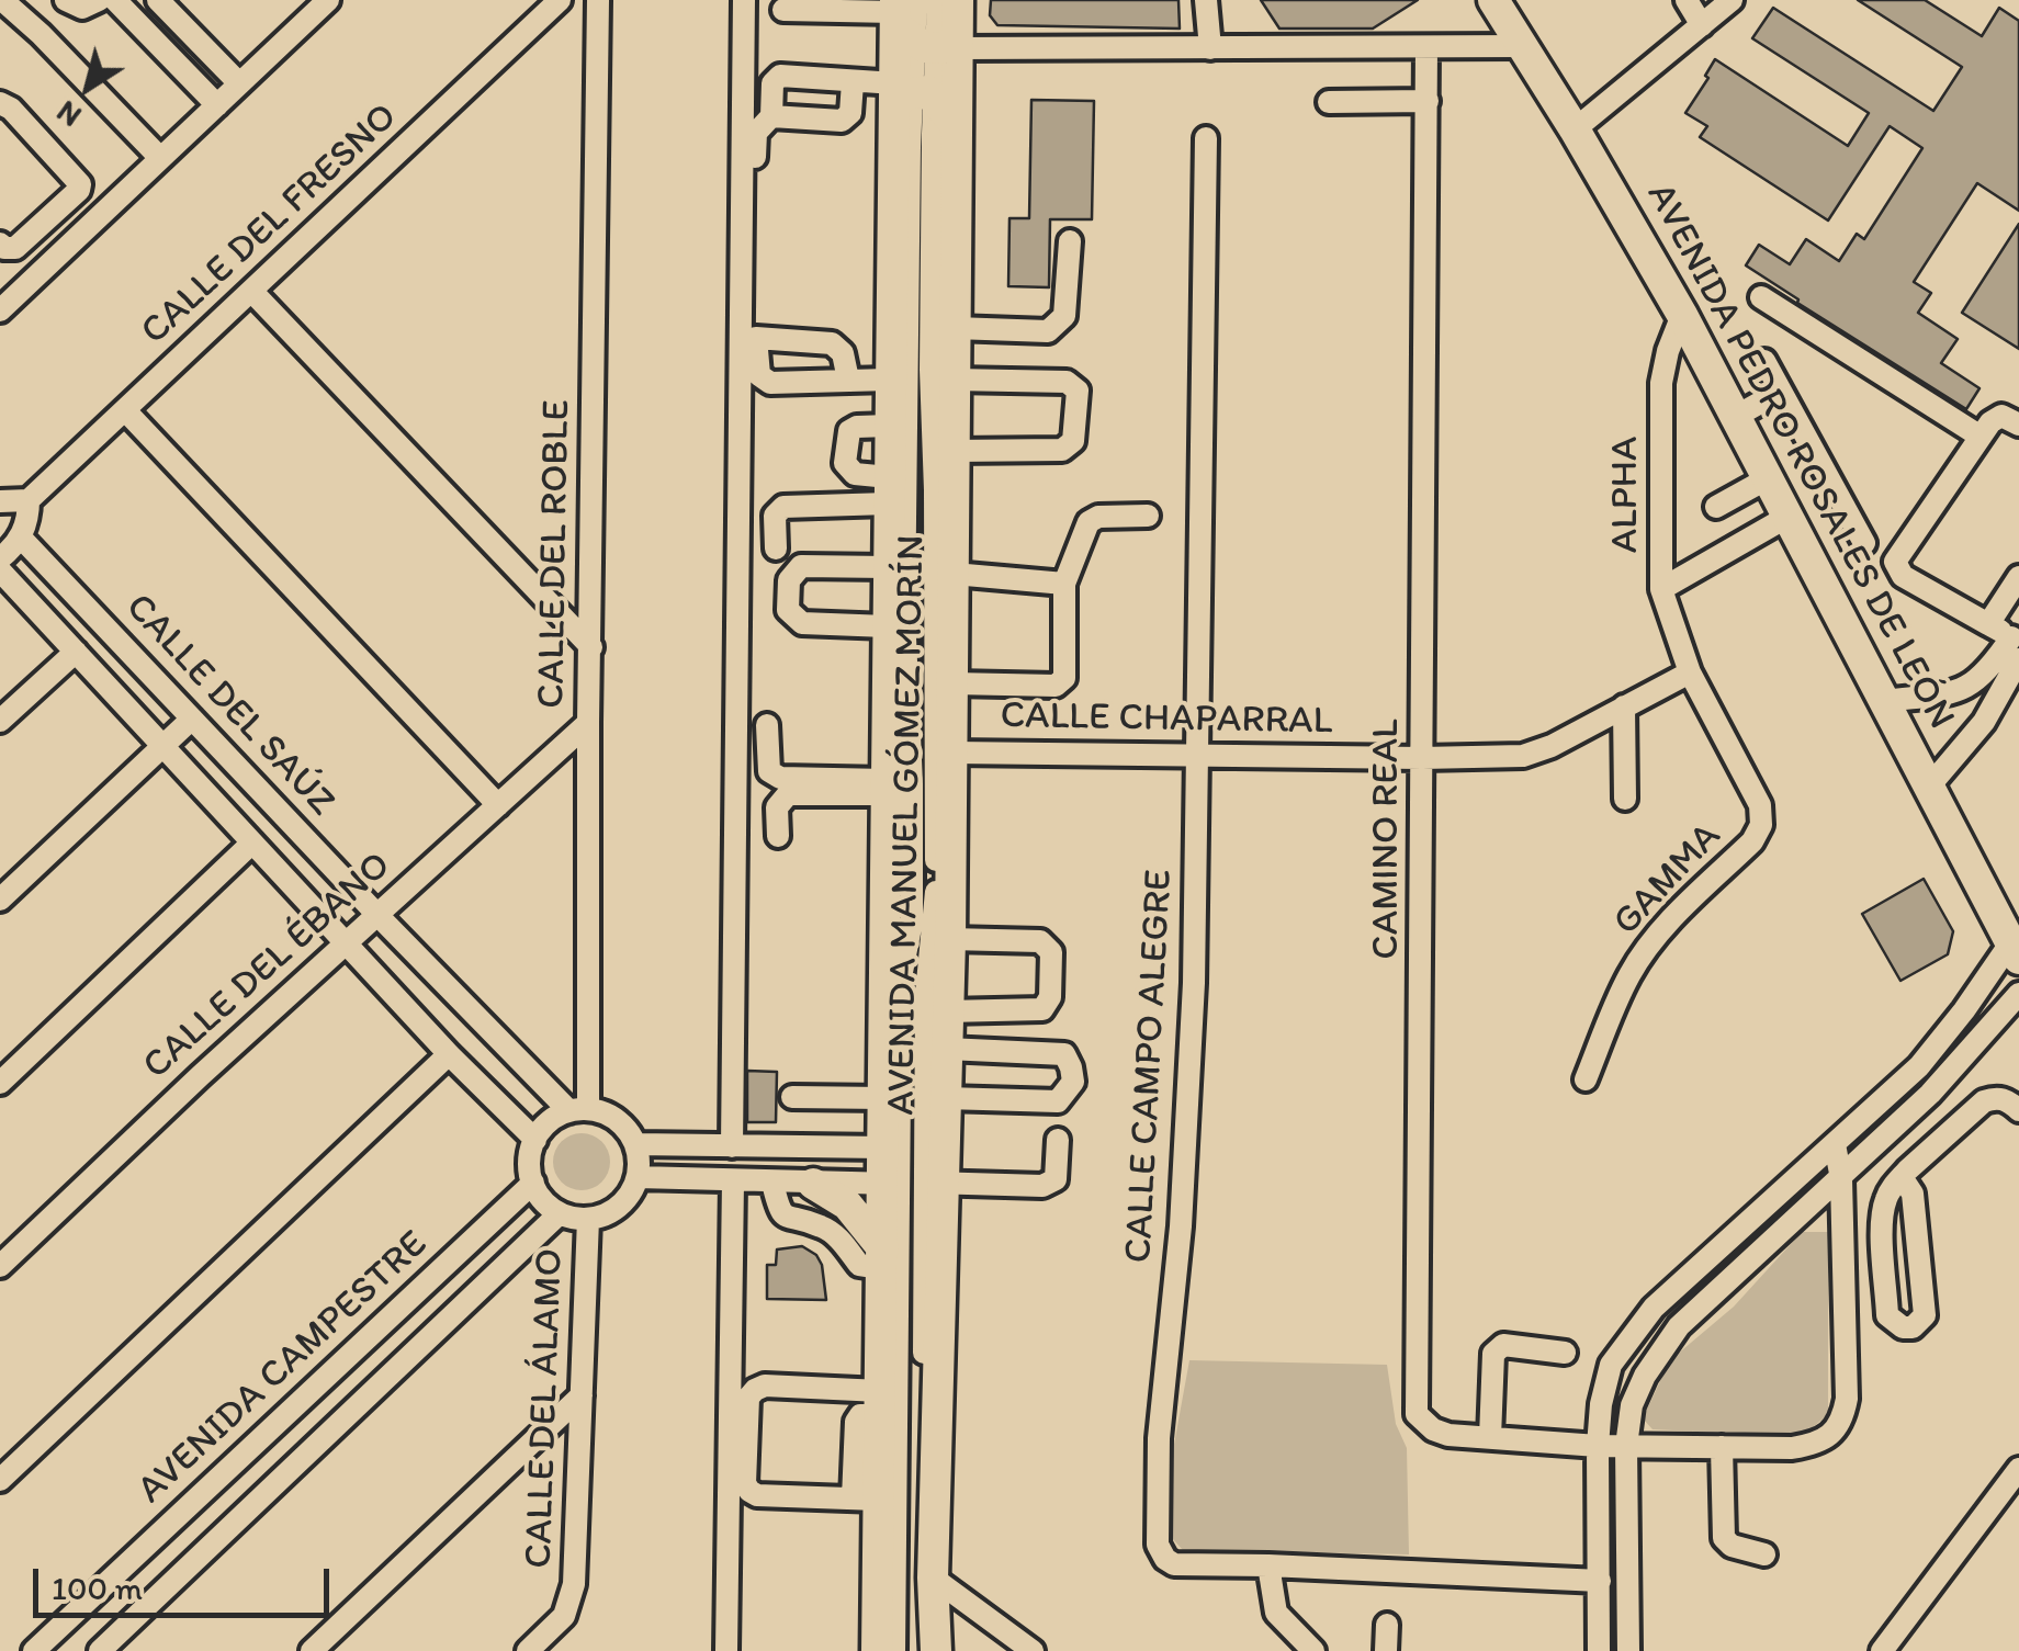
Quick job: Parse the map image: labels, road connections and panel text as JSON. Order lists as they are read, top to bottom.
{
  "streets": {
    "main road": ["AVENIDA PEDRO ROSALES DE LEÓN", "AVENIDA MANUEL GÓMEZ MORÍN"],
    "street": [
      "CALLE DEL FRESNO",
      "ALPHA",
      "CALLE DEL ROBLE",
      "CALLE DEL SAÚZ",
      "CALLE CHAPARRAL",
      "CAMINO REAL",
      "GAMMA",
      "CALLE DEL ÉBANO",
      "CALLE CAMPO ALEGRE",
      "AVENIDA CAMPESTRE",
      "CALLE DEL ÁLAMO"
    ]
  },
  "crossings": [
    ["AVENIDA PEDRO ROSALES DE LEÓN", "ALPHA"],
    ["ALPHA", "CALLE CHAPARRAL"],
    ["ALPHA", "GAMMA"],
    ["CALLE DEL ROBLE", "CALLE DEL SAÚZ"],
    ["CALLE DEL ROBLE", "CALLE DEL ÉBANO"],
    ["CALLE DEL ROBLE", "AVENIDA CAMPESTRE"],
    ["CALLE DEL ROBLE", "CALLE DEL ÁLAMO"],
    ["CALLE DEL SAÚZ", "CALLE DEL ÉBANO"],
    ["CALLE DEL SAÚZ", "AVENIDA CAMPESTRE"],
    ["CALLE DEL SAÚZ", "CALLE DEL ÁLAMO"],
    ["CALLE CHAPARRAL", "AVENIDA MANUEL GÓMEZ MORÍN"],
    ["CALLE CHAPARRAL", "CAMINO REAL"],
    ["CALLE CHAPARRAL", "GAMMA"],
    ["CALLE CHAPARRAL", "CALLE CAMPO ALEGRE"],
    ["AVENIDA CAMPESTRE", "CALLE DEL ÁLAMO"]
  ],
  "scale_bar": "100 m",
  "north": "bottom left"
}
